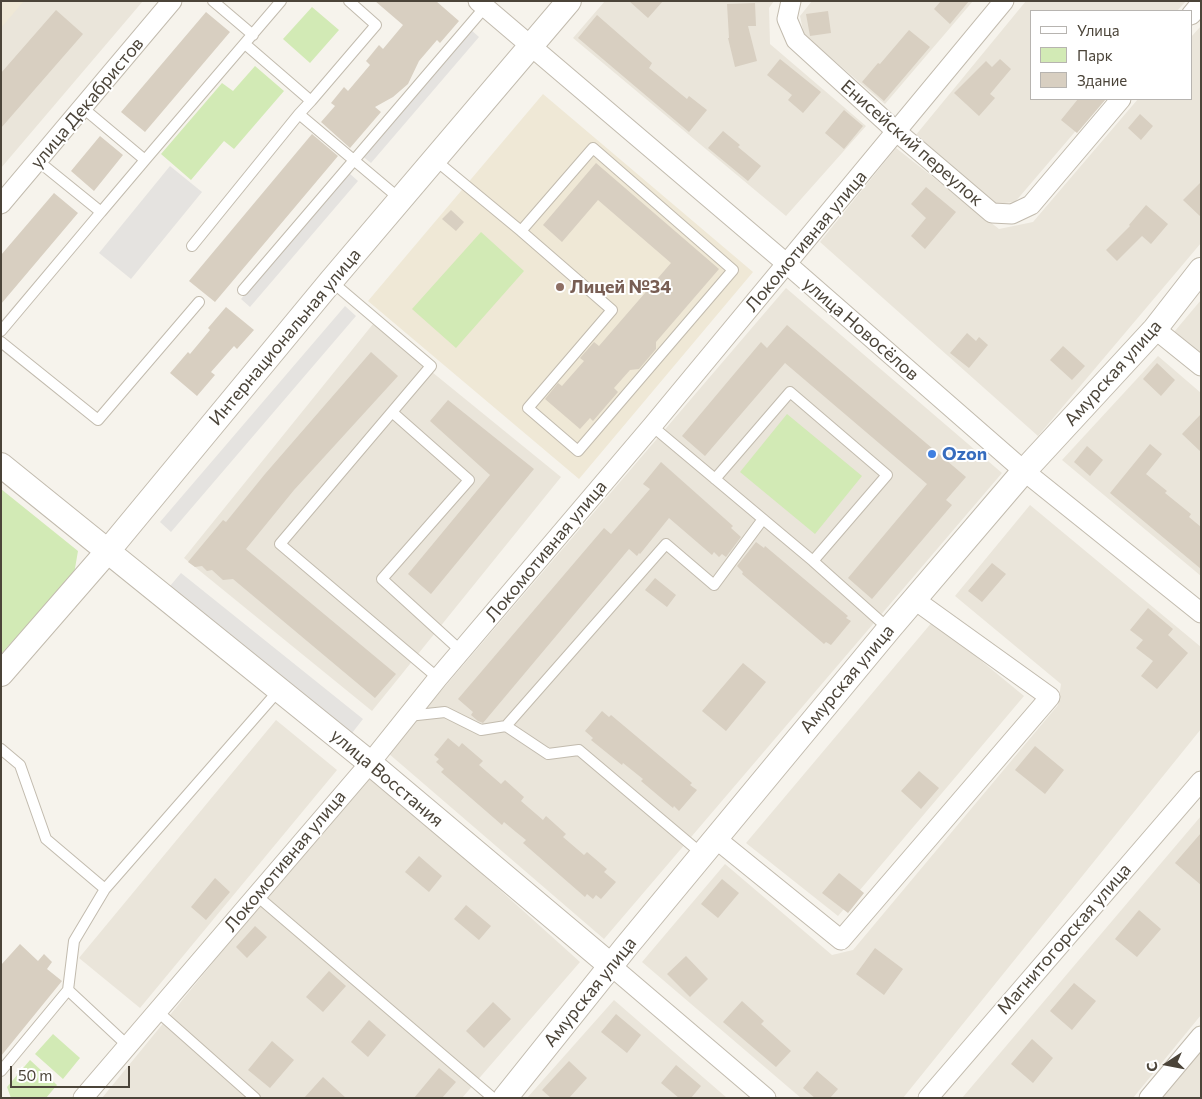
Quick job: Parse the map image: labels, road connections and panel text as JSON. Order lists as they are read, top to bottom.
{
  "streets": {
    "street": [
      "улица Декабристов",
      "Енисейский переулок",
      "Локомотивная улица",
      "улица Новосёлов",
      "Интернациональная улица",
      "Амурская улица",
      "улица Восстания",
      "Магнитогорская улица"
    ]
  },
  "crossings": [
    ["Енисейский переулок", "Локомотивная улица"],
    ["Локомотивная улица", "улица Новосёлов"],
    ["Локомотивная улица", "улица Восстания"],
    ["улица Новосёлов", "Интернациональная улица"],
    ["улица Новосёлов", "Амурская улица"],
    ["Интернациональная улица", "улица Восстания"],
    ["Амурская улица", "улица Восстания"]
  ],
  "places": ["Лицей №34", "Ozon"],
  "legend": ["Улица", "Парк", "Здание"],
  "scale_bar": "50 m",
  "north": "left"
}
